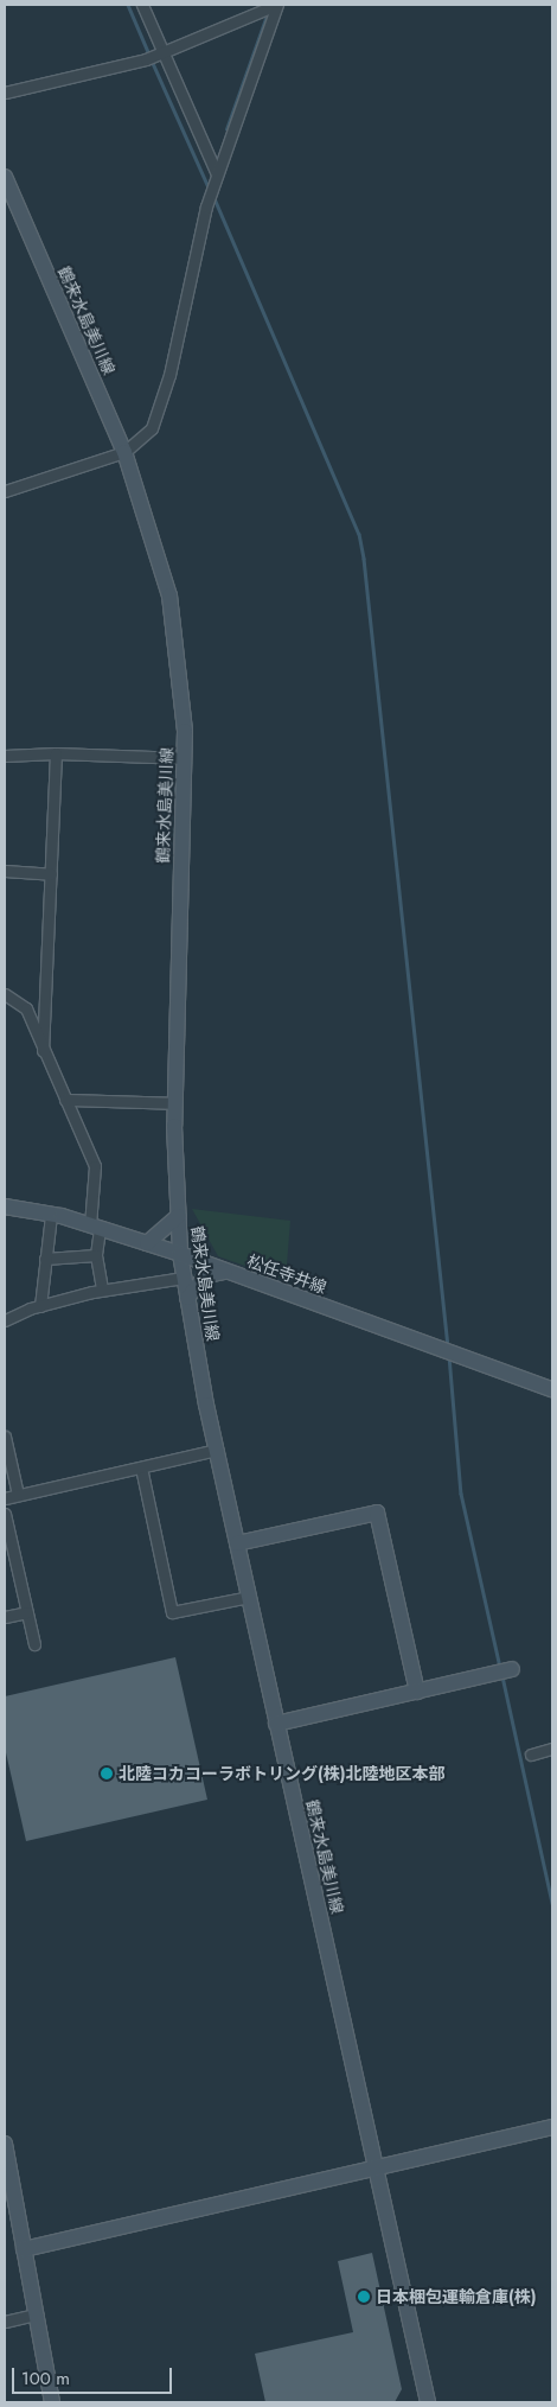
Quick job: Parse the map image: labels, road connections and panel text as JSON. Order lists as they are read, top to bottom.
{
  "streets": {
    "main road": ["鶴来水島美川線", "松任寺井線"]
  },
  "crossings": [
    ["鶴来水島美川線", "松任寺井線"]
  ],
  "places": ["北陸コカコーラボトリング(株)北陸地区本部", "日本梱包運輸倉庫(株)"],
  "scale_bar": "100 m"
}
